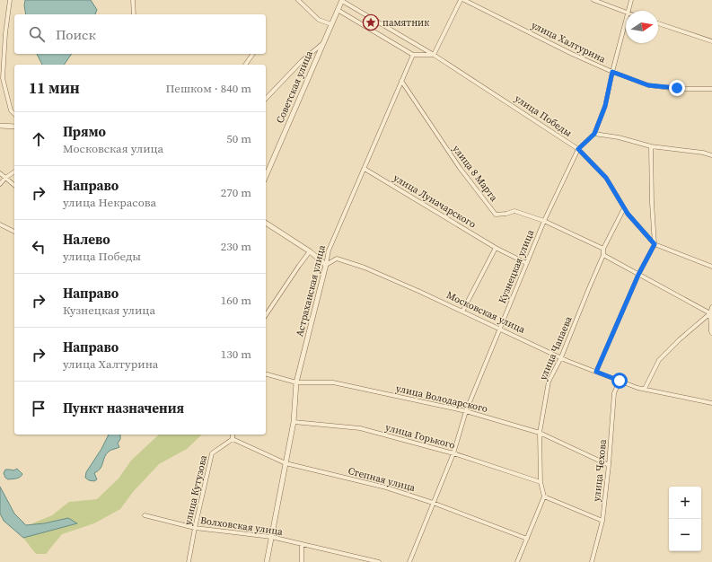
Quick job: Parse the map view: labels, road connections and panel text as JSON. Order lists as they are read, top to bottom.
{
  "streets": {
    "street": [
      "улица Халтурина",
      "Советская улица",
      "улица Победы",
      "улица 8 Марта",
      "улица Луначарского",
      "Кузнецкая улица",
      "Астраханская улица",
      "Московская улица",
      "улица Чапаева",
      "улица Володарского",
      "улица Горького",
      "улица Чехова",
      "Степная улица",
      "улица Кутузова",
      "Волховская улица"
    ]
  },
  "crossings": [
    ["улица Халтурина", "Кузнецкая улица"],
    ["Советская улица", "улица Победы"],
    ["улица Победы", "Кузнецкая улица"],
    ["улица Победы", "улица Чапаева"],
    ["улица 8 Марта", "Кузнецкая улица"],
    ["улица 8 Марта", "Астраханская улица"],
    ["улица 8 Марта", "улица Чапаева"],
    ["улица Луначарского", "Кузнецкая улица"],
    ["улица Луначарского", "Астраханская улица"],
    ["Кузнецкая улица", "Московская улица"],
    ["Кузнецкая улица", "улица Володарского"],
    ["Кузнецкая улица", "улица Горького"],
    ["Кузнецкая улица", "Степная улица"],
    ["Астраханская улица", "Московская улица"],
    ["Астраханская улица", "улица Володарского"],
    ["Астраханская улица", "улица Горького"],
    ["Астраханская улица", "Степная улица"],
    ["Астраханская улица", "Волховская улица"],
    ["Московская улица", "улица Чапаева"],
    ["Московская улица", "улица Чехова"],
    ["улица Чапаева", "улица Володарского"],
    ["улица Чапаева", "улица Горького"],
    ["улица Володарского", "улица Чехова"],
    ["Степная улица", "улица Кутузова"],
    ["улица Кутузова", "Волховская улица"]
  ],
  "places": {
    "place": ["памятник"]
  },
  "north": "right",
  "page": {
    "search": "Поиск",
    "heading": ["11 мин", "Пешком · 840 m"],
    "list": [
      ["Прямо", "Московская улица", "50 m"],
      ["Направо", "улица Некрасова", "270 m"],
      ["Налево", "улица Победы", "230 m"],
      ["Направо", "Кузнецкая улица", "160 m"],
      ["Направо", "улица Халтурина", "130 m"],
      "Пункт назначения"
    ],
    "map_buttons": ["+", "−"]
  }
}
